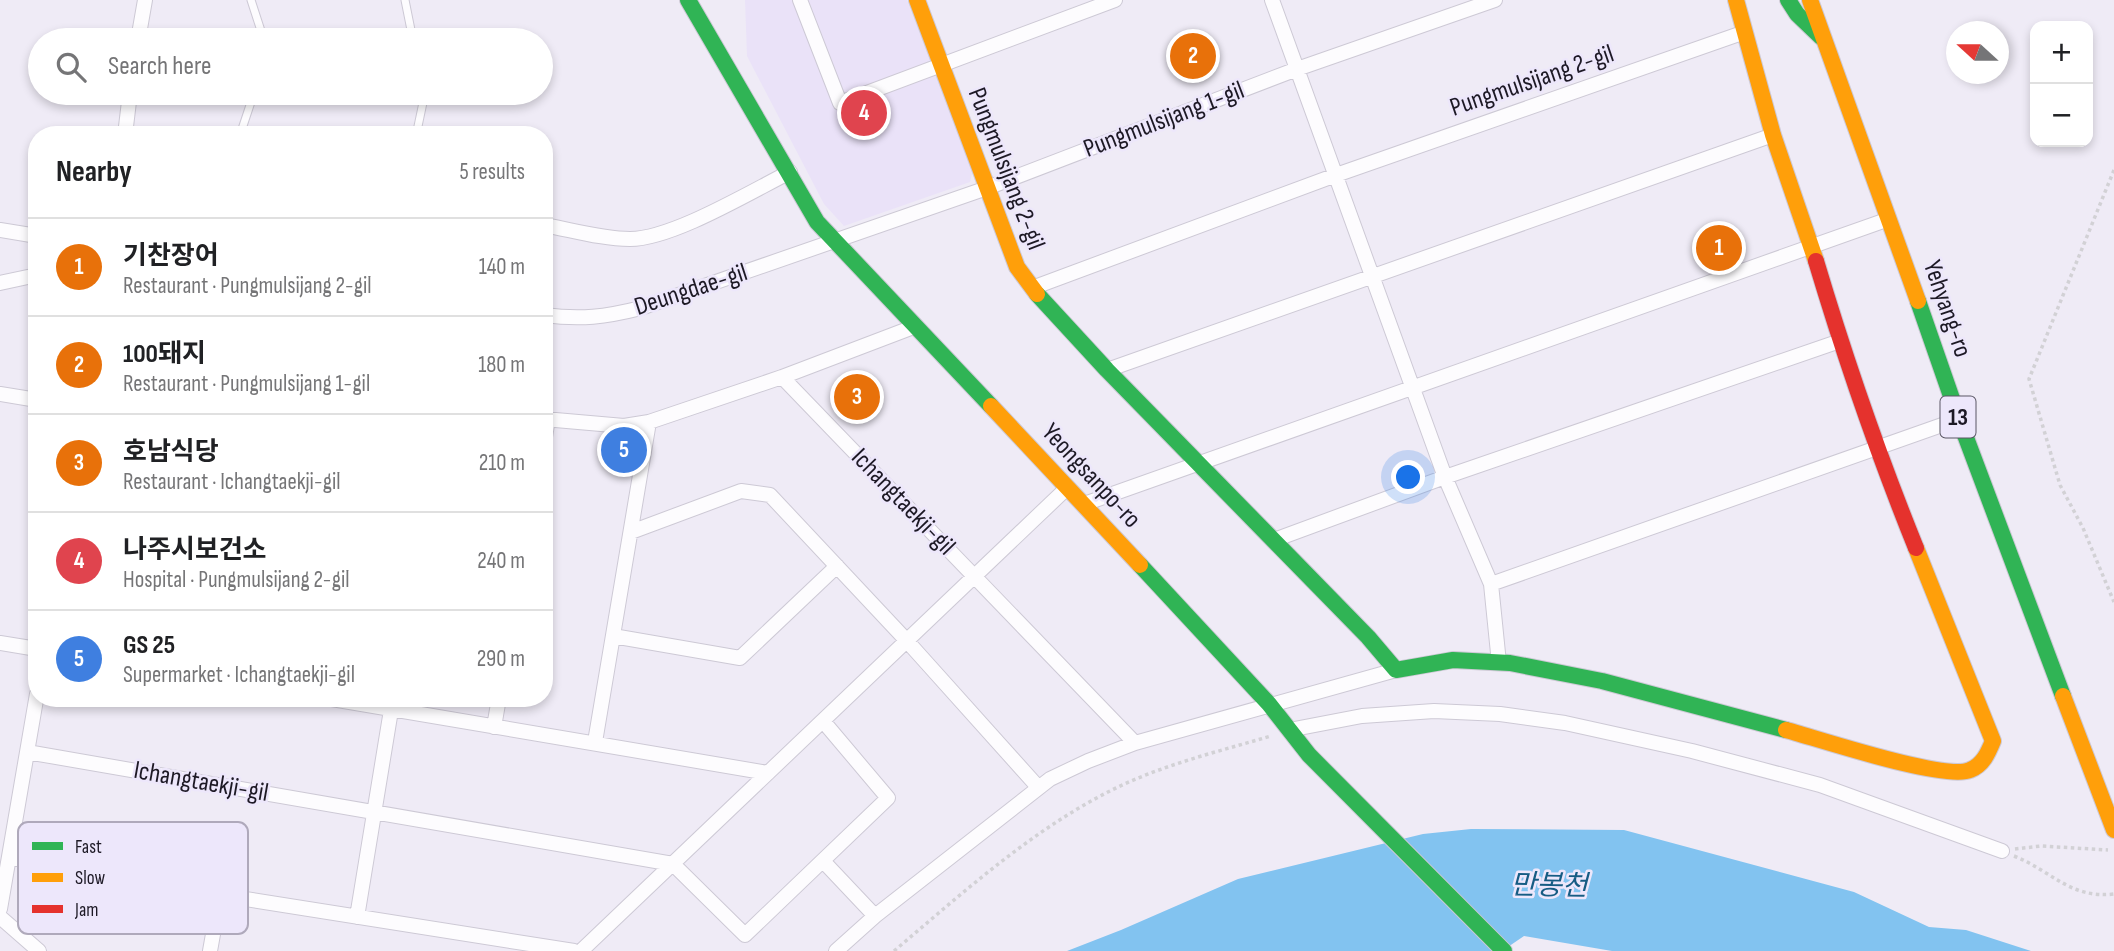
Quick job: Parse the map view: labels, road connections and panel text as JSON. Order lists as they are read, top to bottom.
{
  "streets": {
    "street": [
      "Pungmulsijang 2-gil",
      "Pungmulsijang 1-gil",
      "Deungdae-gil",
      "Yehyang-ro",
      "13",
      "Yeongsanpo-ro",
      "Ichangtaekji-gil"
    ]
  },
  "crossings": [
    ["Pungmulsijang 2-gil", "Pungmulsijang 1-gil"],
    ["Pungmulsijang 1-gil", "Deungdae-gil"],
    ["Pungmulsijang 1-gil", "Yeongsanpo-ro"],
    ["Deungdae-gil", "Yeongsanpo-ro"],
    ["Yeongsanpo-ro", "Ichangtaekji-gil"]
  ],
  "water": ["만봉천"],
  "legend": ["Fast", "Slow", "Jam"],
  "north": "left",
  "page": {
    "map_buttons": ["+", "−"],
    "search": "Search here",
    "pins": [
      "2",
      "4",
      "1",
      "3",
      "5"
    ],
    "heading": ["Nearby", "5 results"],
    "list": [
      {
        "mark": "1",
        "name": "기찬장어",
        "note": "Restaurant · Pungmulsijang 2-gil",
        "value": "140 m"
      },
      {
        "mark": "2",
        "name": "100돼지",
        "note": "Restaurant · Pungmulsijang 1-gil",
        "value": "180 m"
      },
      {
        "mark": "3",
        "name": "호남식당",
        "note": "Restaurant · Ichangtaekji-gil",
        "value": "210 m"
      },
      {
        "mark": "4",
        "name": "나주시보건소",
        "note": "Hospital · Pungmulsijang 2-gil",
        "value": "240 m"
      },
      {
        "mark": "5",
        "name": "GS 25",
        "note": "Supermarket · Ichangtaekji-gil",
        "value": "290 m"
      }
    ]
  }
}
